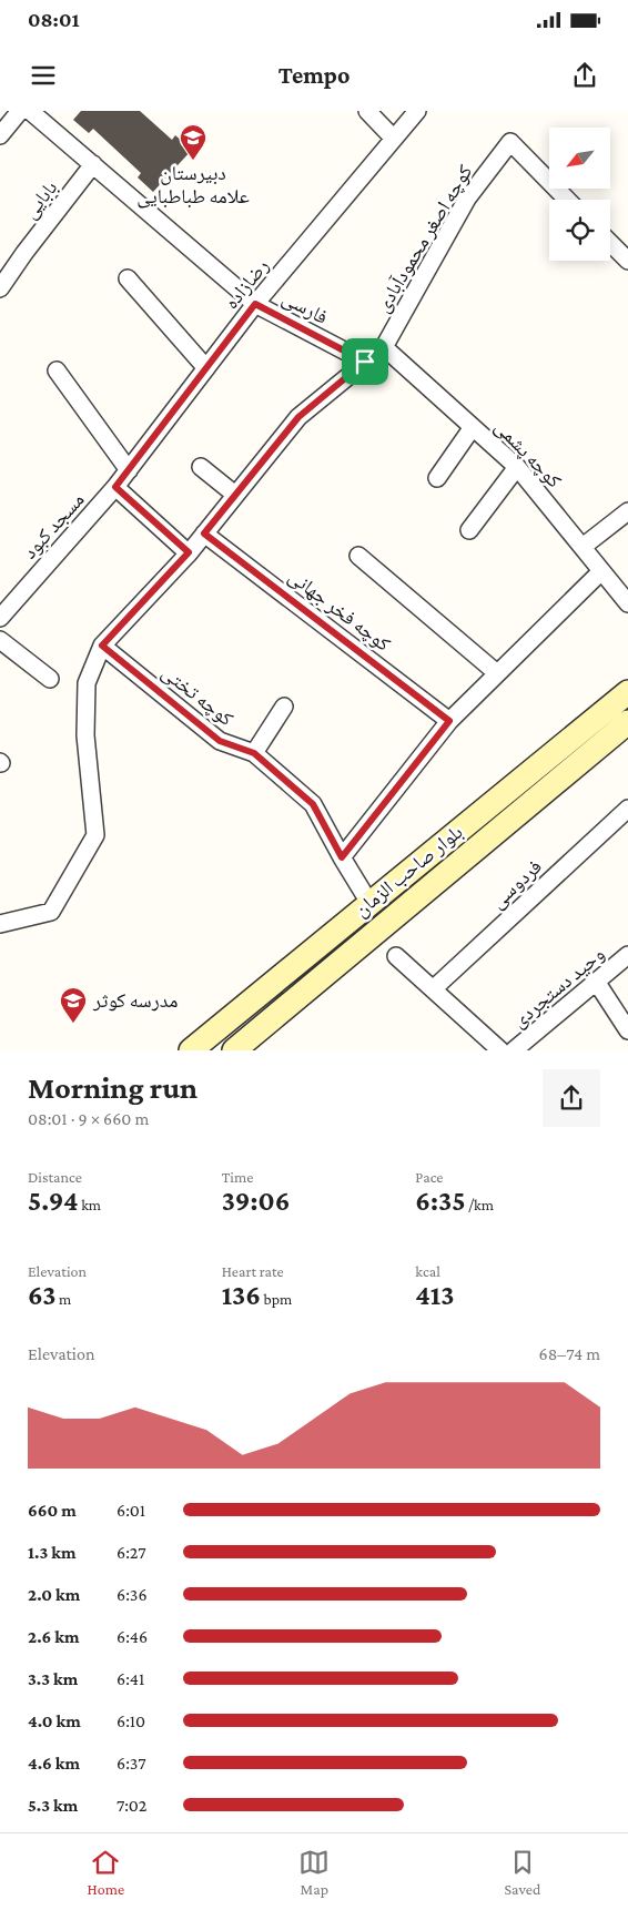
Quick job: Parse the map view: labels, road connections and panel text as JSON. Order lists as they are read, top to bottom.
{
  "streets": {
    "main road": ["بلوار صاحب الزمان"],
    "street": [
      "بابایی",
      "کوچه اصغر محمودآبادی",
      "رضازاده",
      "فارسی",
      "کوچه پشمی",
      "مسجد کبود",
      "کوچه فخر جهانی",
      "کوچه تختی",
      "فردوسی",
      "وحید دستجردی"
    ]
  },
  "crossings": [
    ["بابایی", "فارسی"],
    ["کوچه اصغر محمودآبادی", "فارسی"],
    ["کوچه اصغر محمودآبادی", "کوچه پشمی"],
    ["کوچه اصغر محمودآبادی", "کوچه فخر جهانی"],
    ["کوچه اصغر محمودآبادی", "کوچه تختی"],
    ["رضازاده", "فارسی"],
    ["رضازاده", "مسجد کبود"],
    ["کوچه تختی", "بلوار صاحب الزمان"]
  ],
  "places": {
    "school or university": ["دبیرستان علامه طباطبایی", "مدرسه کوثر"]
  },
  "north": "bottom left",
  "page": {
    "status": "08:01",
    "header": "Tempo",
    "heading": ["Morning run", "08:01 · 9 × 660 m"],
    "stats": [
      ["Distance", "5.94 km"],
      ["Time", "39:06"],
      ["Pace", "6:35 /km"],
      ["Elevation", "63 m"],
      ["Heart rate", "136 bpm"],
      ["kcal", "413"]
    ],
    "chart": ["Elevation", "68–74 m"],
    "list": [
      {
        "name": "660 m",
        "note": "6:01"
      },
      {
        "name": "1.3 km",
        "note": "6:27"
      },
      {
        "name": "2.0 km",
        "note": "6:36"
      },
      {
        "name": "2.6 km",
        "note": "6:46"
      },
      {
        "name": "3.3 km",
        "note": "6:41"
      },
      {
        "name": "4.0 km",
        "note": "6:10"
      },
      {
        "name": "4.6 km",
        "note": "6:37"
      },
      {
        "name": "5.3 km",
        "note": "7:02"
      }
    ],
    "tabs": ["Home", "Map", "Saved"]
  }
}
